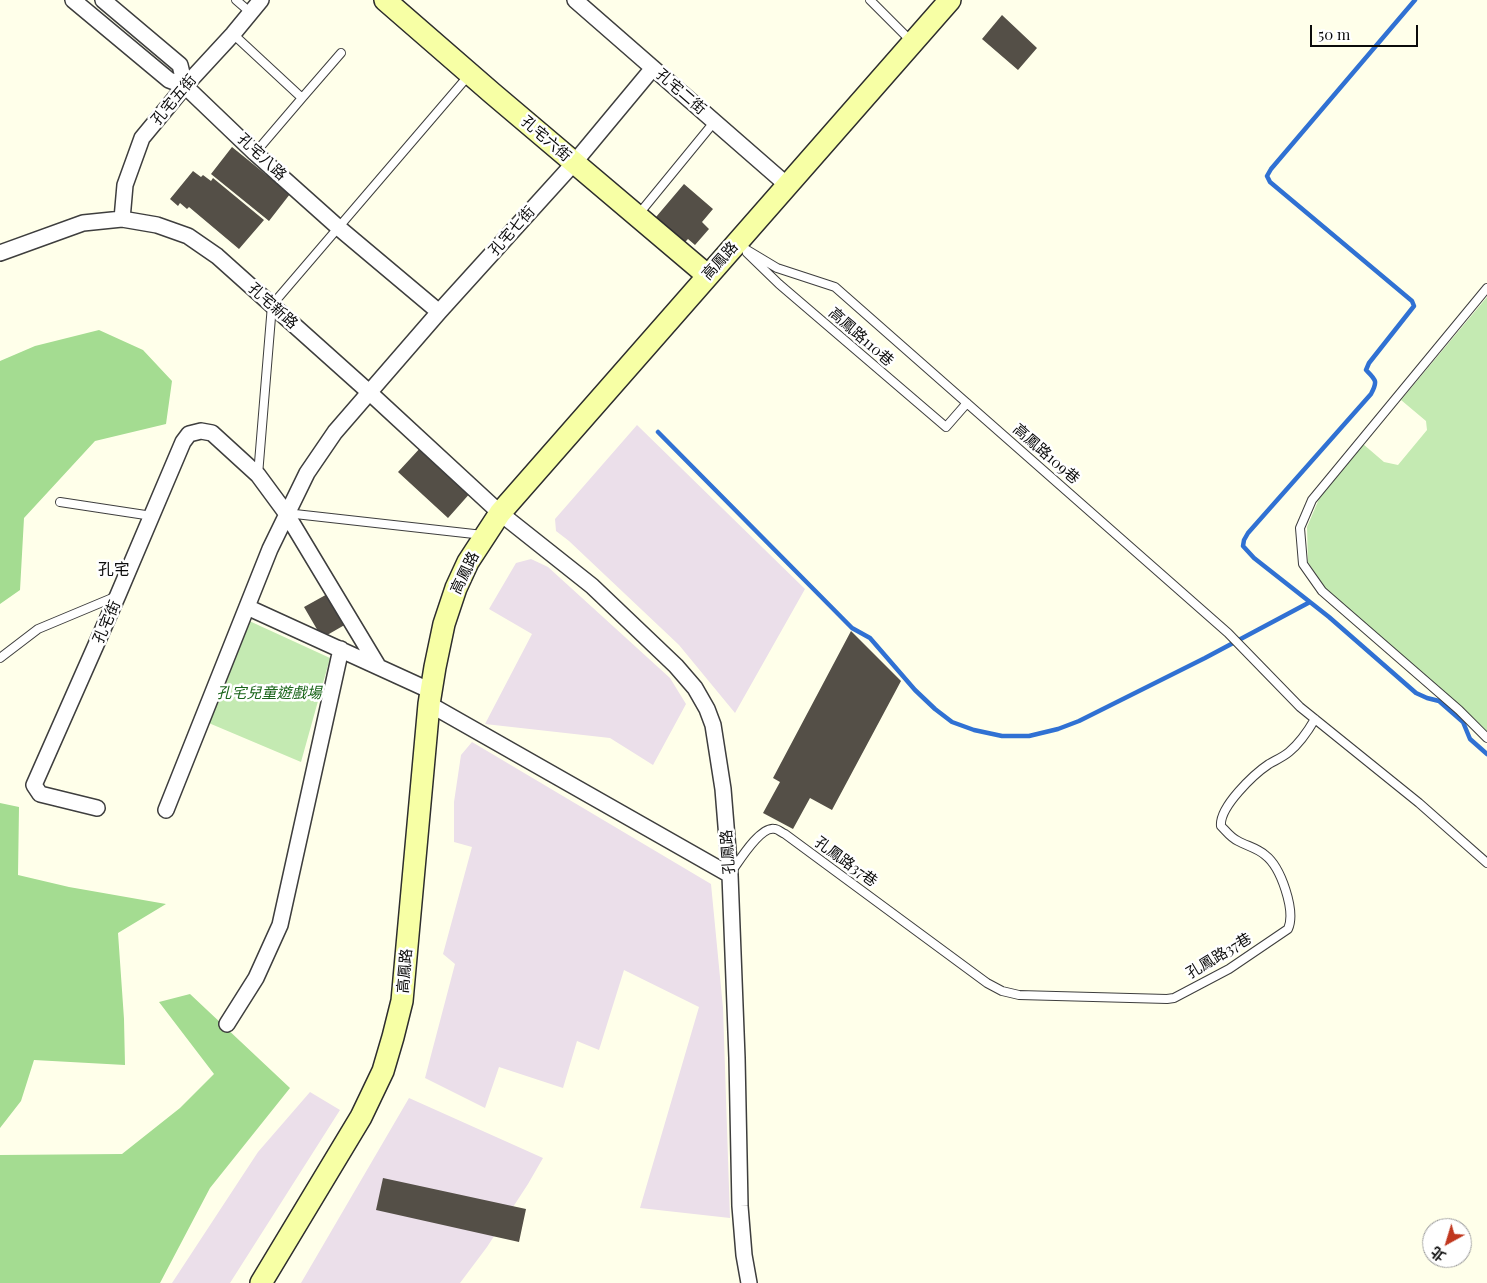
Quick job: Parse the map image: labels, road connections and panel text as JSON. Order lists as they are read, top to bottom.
{
  "streets": {
    "street": [
      "孔宅二街",
      "孔宅五街",
      "孔宅六街",
      "孔宅八路",
      "孔宅七街",
      "高鳳路",
      "孔宅新路",
      "孔宅街",
      "孔鳳路"
    ],
    "lane": ["高鳳路110巷", "高鳳路109巷", "孔鳳路37巷"]
  },
  "crossings": [
    ["孔宅二街", "孔宅七街"],
    ["孔宅二街", "高鳳路"],
    ["孔宅五街", "孔宅八路"],
    ["孔宅五街", "孔宅新路"],
    ["孔宅六街", "孔宅七街"],
    ["孔宅六街", "高鳳路"],
    ["孔宅八路", "孔宅七街"],
    ["孔宅七街", "孔宅新路"],
    ["高鳳路", "孔宅新路"],
    ["高鳳路", "高鳳路110巷"],
    ["高鳳路", "高鳳路109巷"],
    ["高鳳路", "孔鳳路"],
    ["孔宅新路", "孔鳳路"],
    ["高鳳路110巷", "高鳳路109巷"],
    ["高鳳路109巷", "孔鳳路37巷"],
    ["孔鳳路", "孔鳳路37巷"]
  ],
  "districts": ["孔宅"],
  "parks": ["孔宅兒童遊戲場"],
  "scale_bar": "50 m",
  "north": "bottom left"
}
